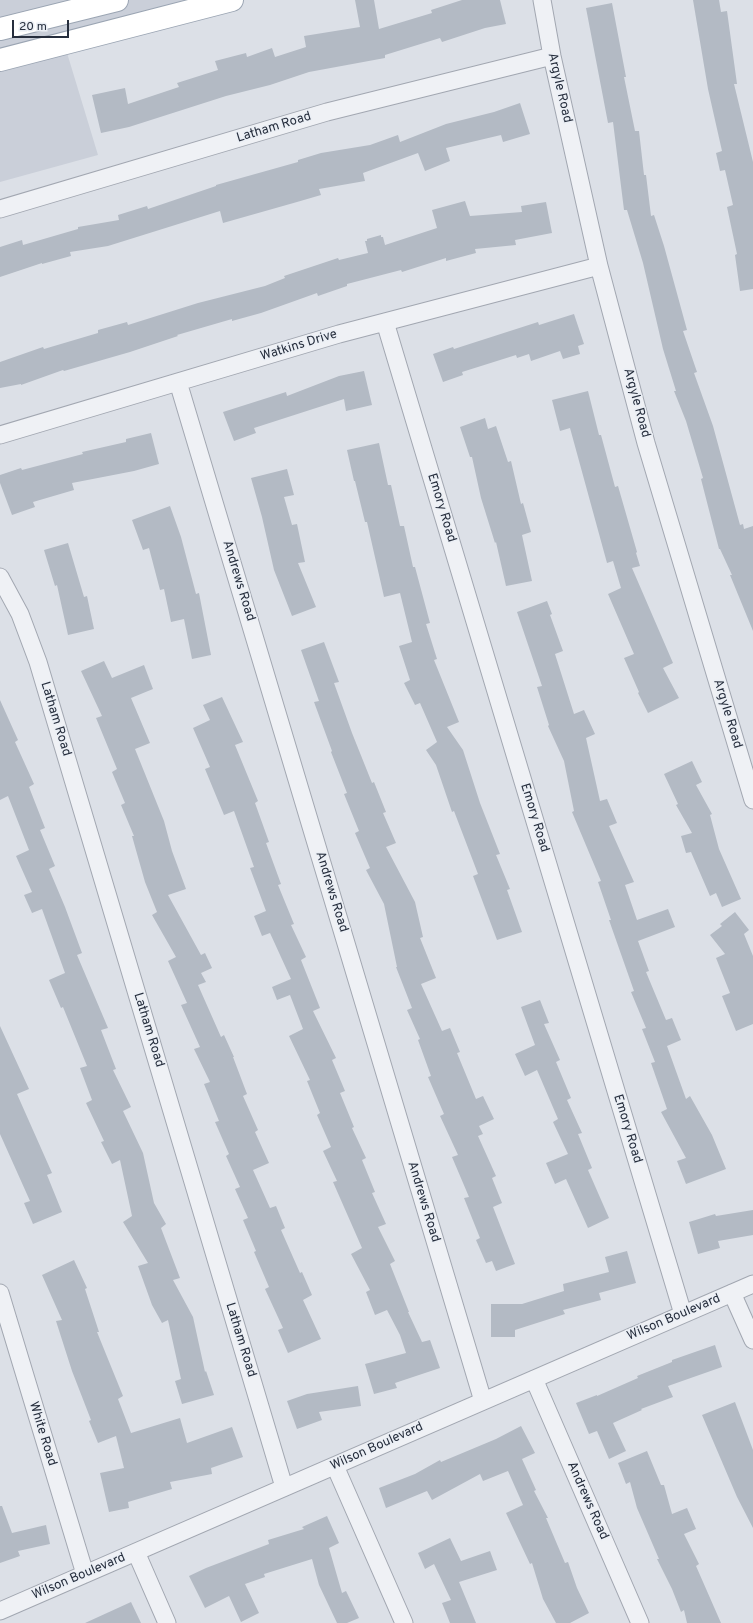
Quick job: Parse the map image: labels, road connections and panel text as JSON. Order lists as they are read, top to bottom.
{
  "streets": {
    "street": [
      "Argyle Road",
      "Latham Road",
      "Watkins Drive",
      "Emory Road",
      "Andrews Road",
      "Wilson Boulevard",
      "White Road"
    ]
  },
  "crossings": [
    ["Argyle Road", "Latham Road"],
    ["Argyle Road", "Watkins Drive"],
    ["Latham Road", "Wilson Boulevard"],
    ["Watkins Drive", "Emory Road"],
    ["Watkins Drive", "Andrews Road"],
    ["Emory Road", "Wilson Boulevard"],
    ["Andrews Road", "Wilson Boulevard"],
    ["Wilson Boulevard", "White Road"]
  ],
  "scale_bar": "20 m"
}
